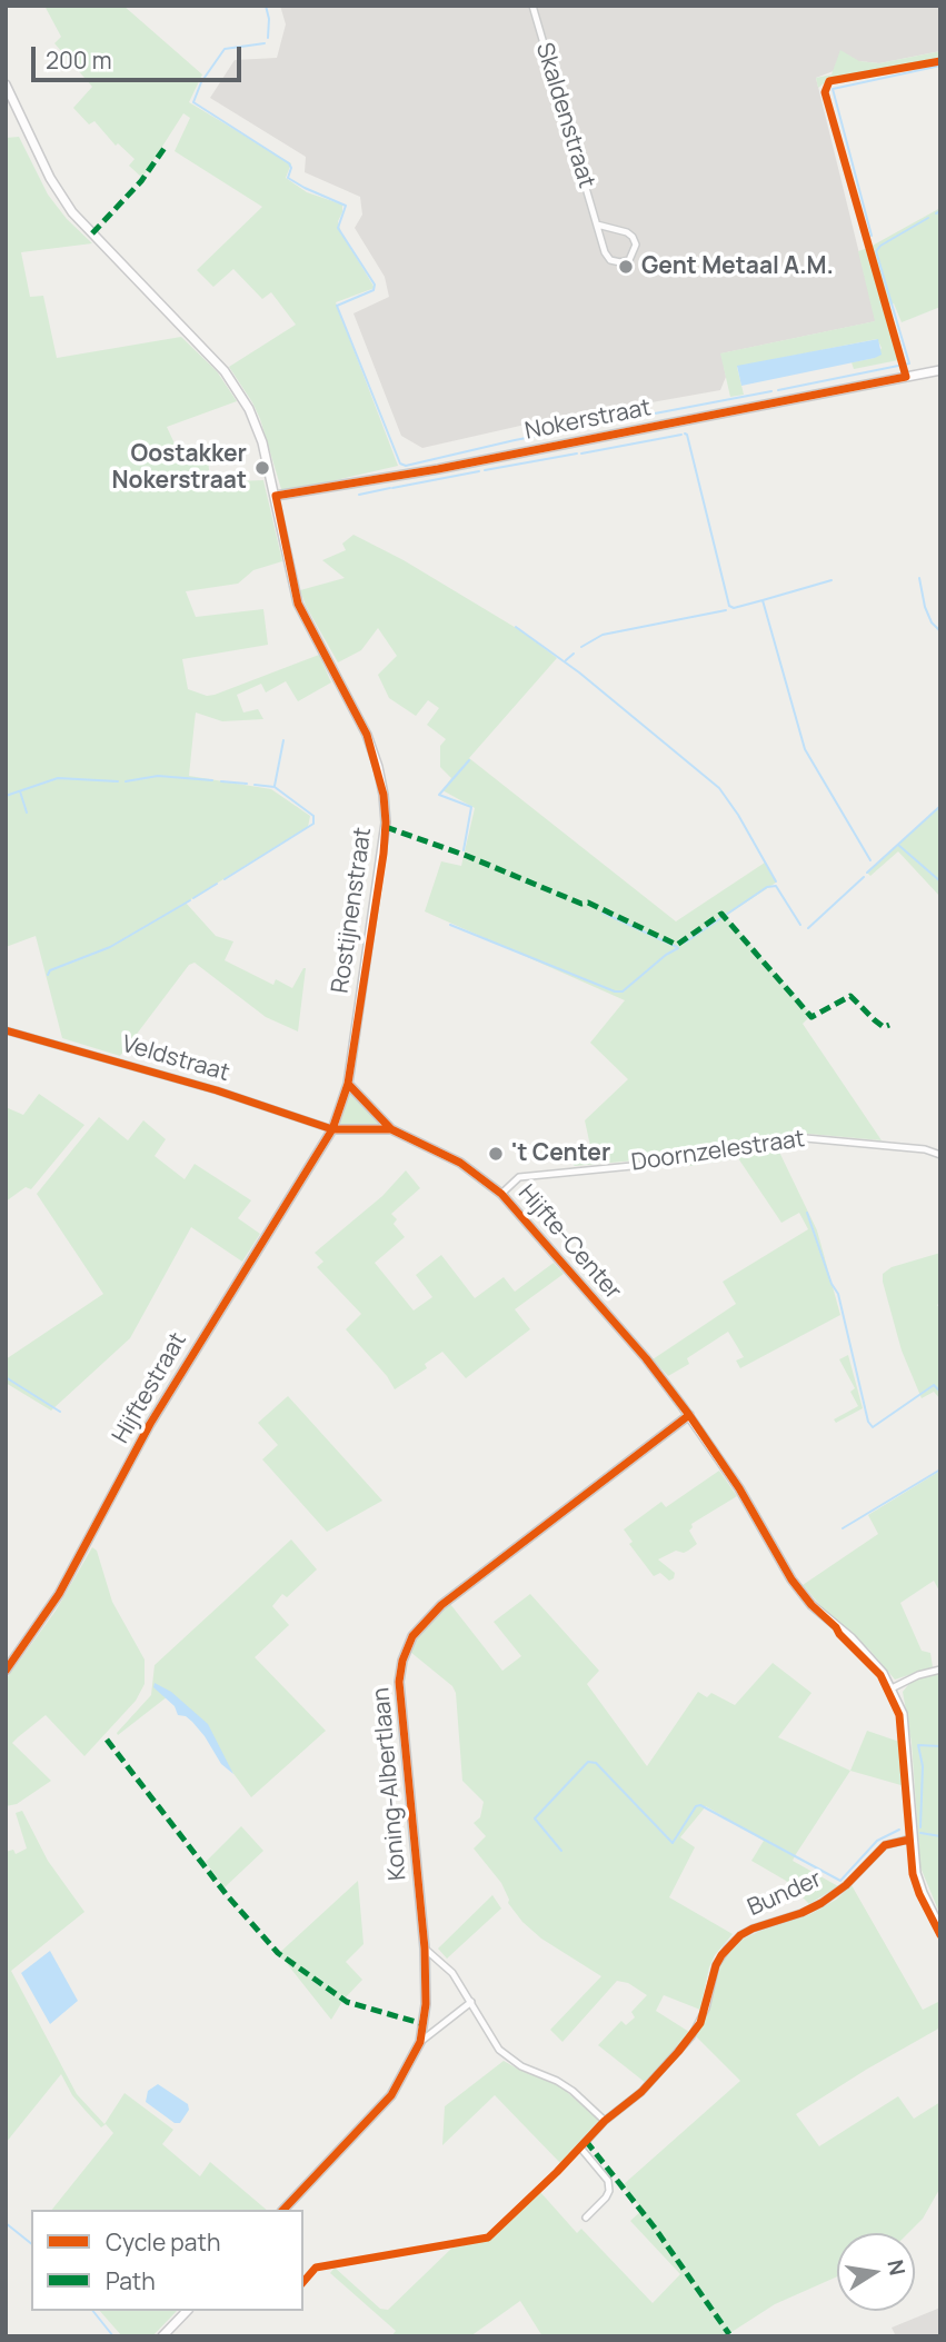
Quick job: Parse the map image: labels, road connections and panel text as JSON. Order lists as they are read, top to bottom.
{
  "streets": {
    "street": [
      "Skaldenstraat",
      "Nokerstraat",
      "Rostijnenstraat",
      "Veldstraat",
      "Doornzelestraat",
      "Hijfte-Center",
      "Hijftestraat",
      "Koning-Albertlaan",
      "Bunder"
    ]
  },
  "crossings": [
    ["Nokerstraat", "Rostijnenstraat"],
    ["Rostijnenstraat", "Veldstraat"],
    ["Rostijnenstraat", "Hijfte-Center"],
    ["Rostijnenstraat", "Hijftestraat"],
    ["Veldstraat", "Hijfte-Center"],
    ["Veldstraat", "Hijftestraat"],
    ["Doornzelestraat", "Hijfte-Center"],
    ["Hijfte-Center", "Hijftestraat"],
    ["Hijfte-Center", "Koning-Albertlaan"],
    ["Hijfte-Center", "Bunder"]
  ],
  "places": ["Gent Metaal A.M.", "Oostakker Nokerstraat", "'t Center"],
  "legend": ["Cycle path", "Path"],
  "scale_bar": "200 m",
  "north": "right"
}
